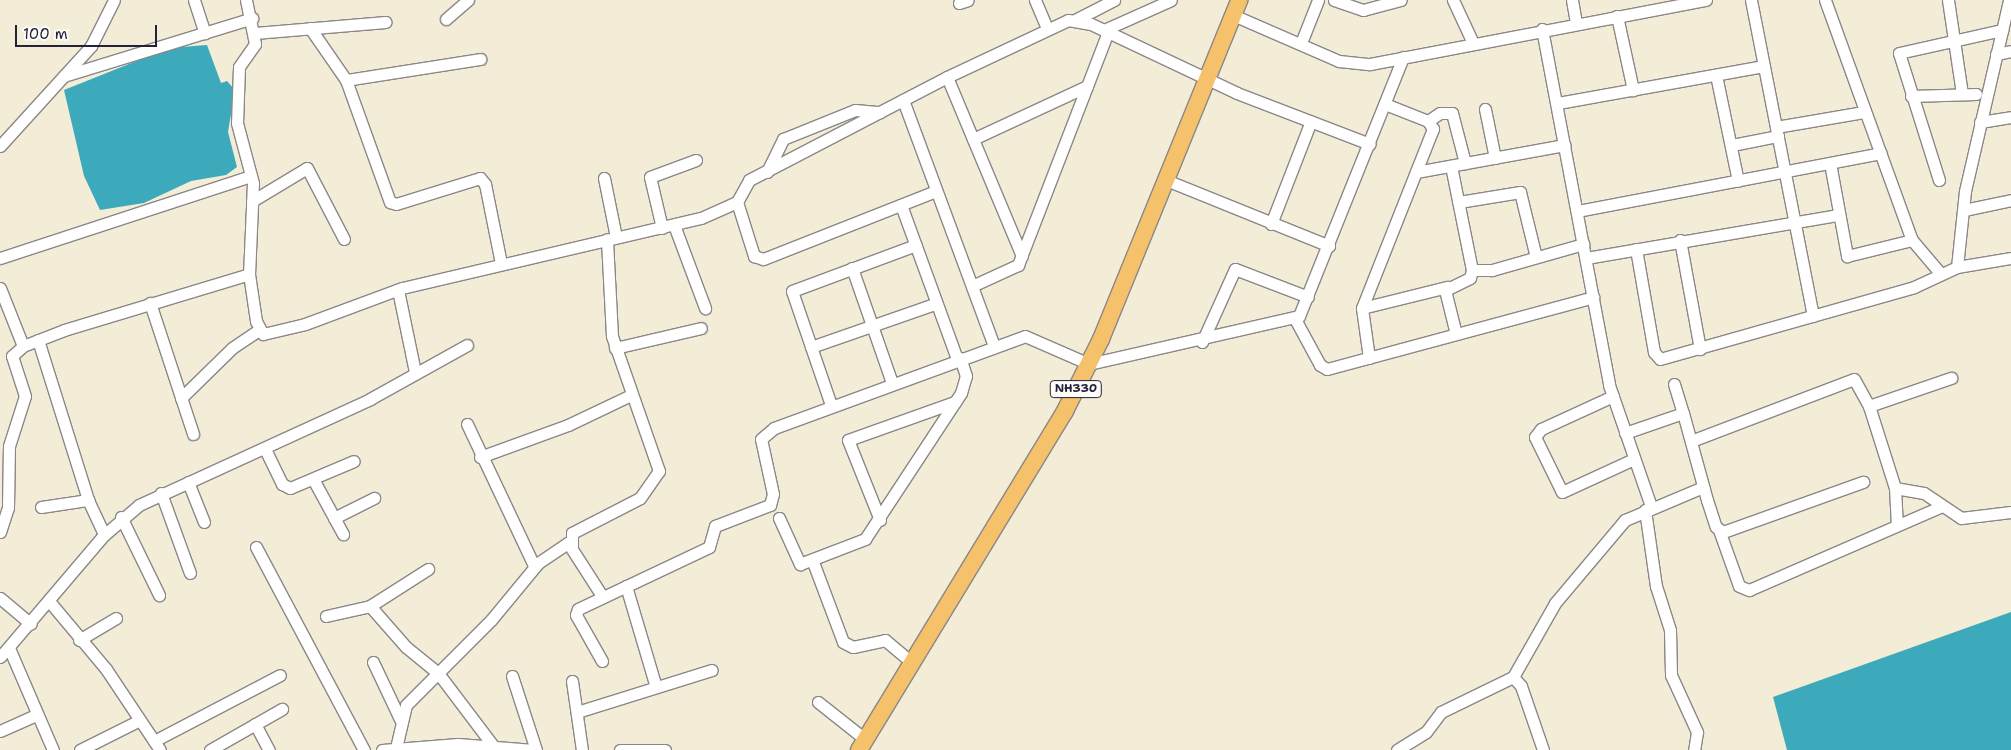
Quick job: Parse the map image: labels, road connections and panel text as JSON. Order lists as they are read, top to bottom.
{
  "streets": {
    "highway": ["NH330"]
  },
  "scale_bar": "100 m"
}
